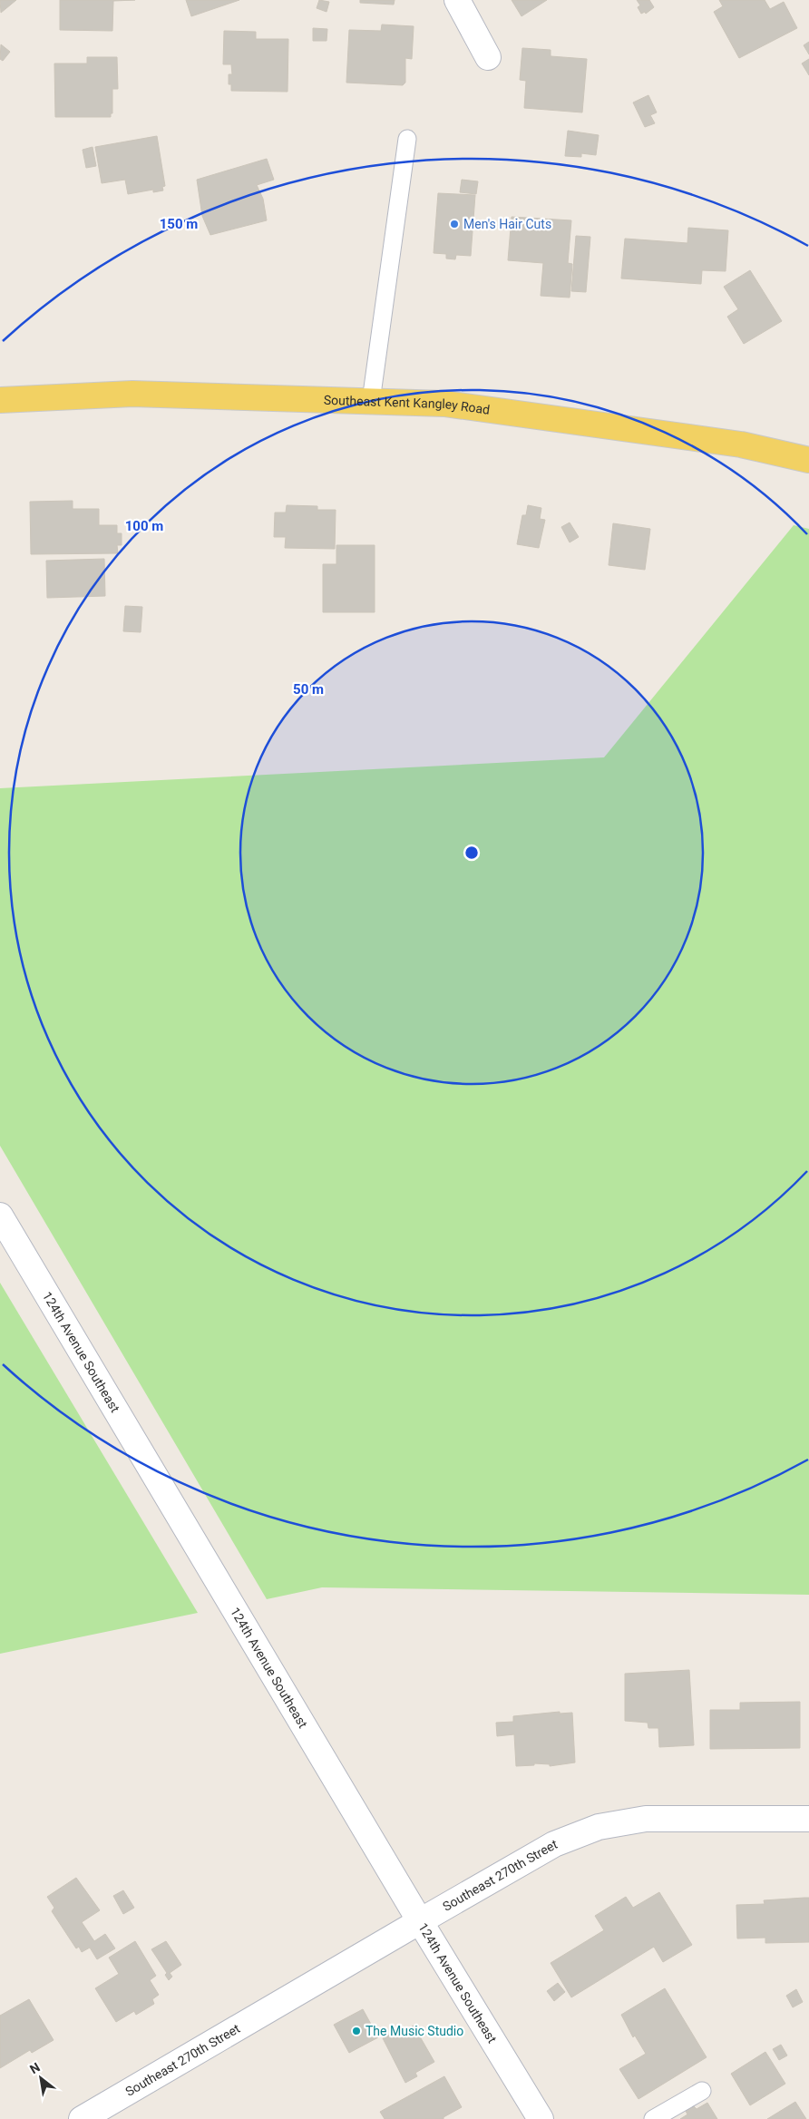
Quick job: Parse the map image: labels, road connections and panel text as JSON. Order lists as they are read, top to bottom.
{
  "streets": {
    "main road": ["Southeast Kent Kangley Road"],
    "street": ["124th Avenue Southeast", "Southeast 270th Street"]
  },
  "crossings": [
    ["124th Avenue Southeast", "Southeast 270th Street"]
  ],
  "places": ["Men's Hair Cuts", "The Music Studio"],
  "north": "top left",
  "rings": ["150 m", "100 m", "50 m"]
}
